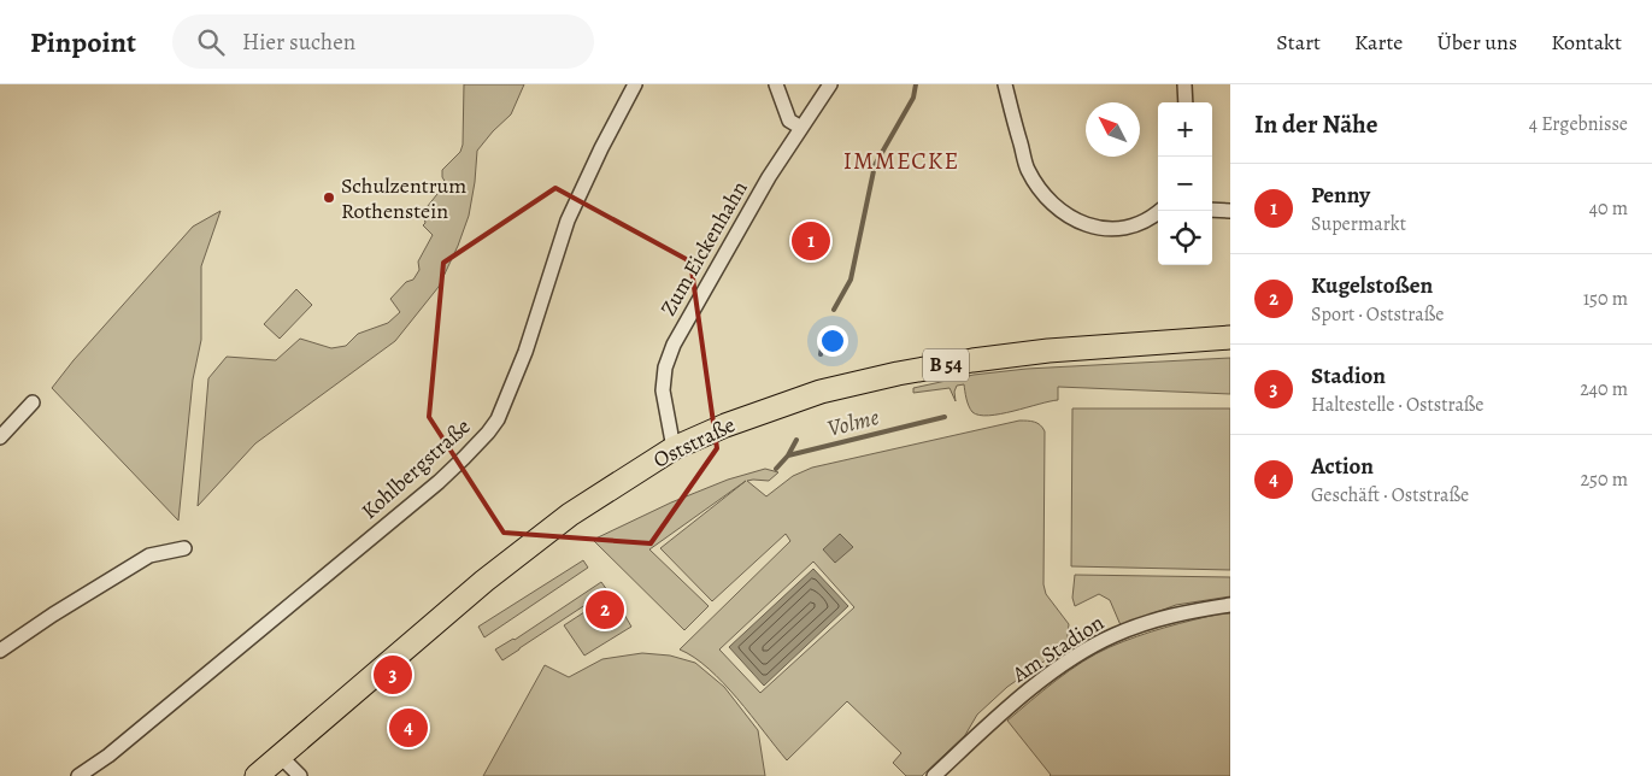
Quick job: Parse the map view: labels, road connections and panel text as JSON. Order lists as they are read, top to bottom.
{
  "streets": {
    "main road": ["B 54", "Oststraße"],
    "street": ["Zum Eickenhahn", "Kohlbergstraße", "Am Stadion"]
  },
  "crossings": [
    ["Zum Eickenhahn", "Oststraße"]
  ],
  "districts": ["IMMECKE"],
  "water": ["Volme"],
  "places": ["Schulzentrum Rothenstein"],
  "north": "top left",
  "page": {
    "header": "Pinpoint",
    "search": "Hier suchen",
    "nav": [
      "Start",
      "Karte",
      "Über uns",
      "Kontakt"
    ],
    "heading": ["In der Nähe", "4 Ergebnisse"],
    "map_buttons": ["+", "−"],
    "list": [
      {
        "mark": "1",
        "name": "Penny",
        "note": "Supermarkt",
        "value": "40 m"
      },
      {
        "mark": "2",
        "name": "Kugelstoßen",
        "note": "Sport · Oststraße",
        "value": "150 m"
      },
      {
        "mark": "3",
        "name": "Stadion",
        "note": "Haltestelle · Oststraße",
        "value": "240 m"
      },
      {
        "mark": "4",
        "name": "Action",
        "note": "Geschäft · Oststraße",
        "value": "250 m"
      }
    ],
    "pins": [
      "1",
      "2",
      "3",
      "4"
    ]
  }
}
